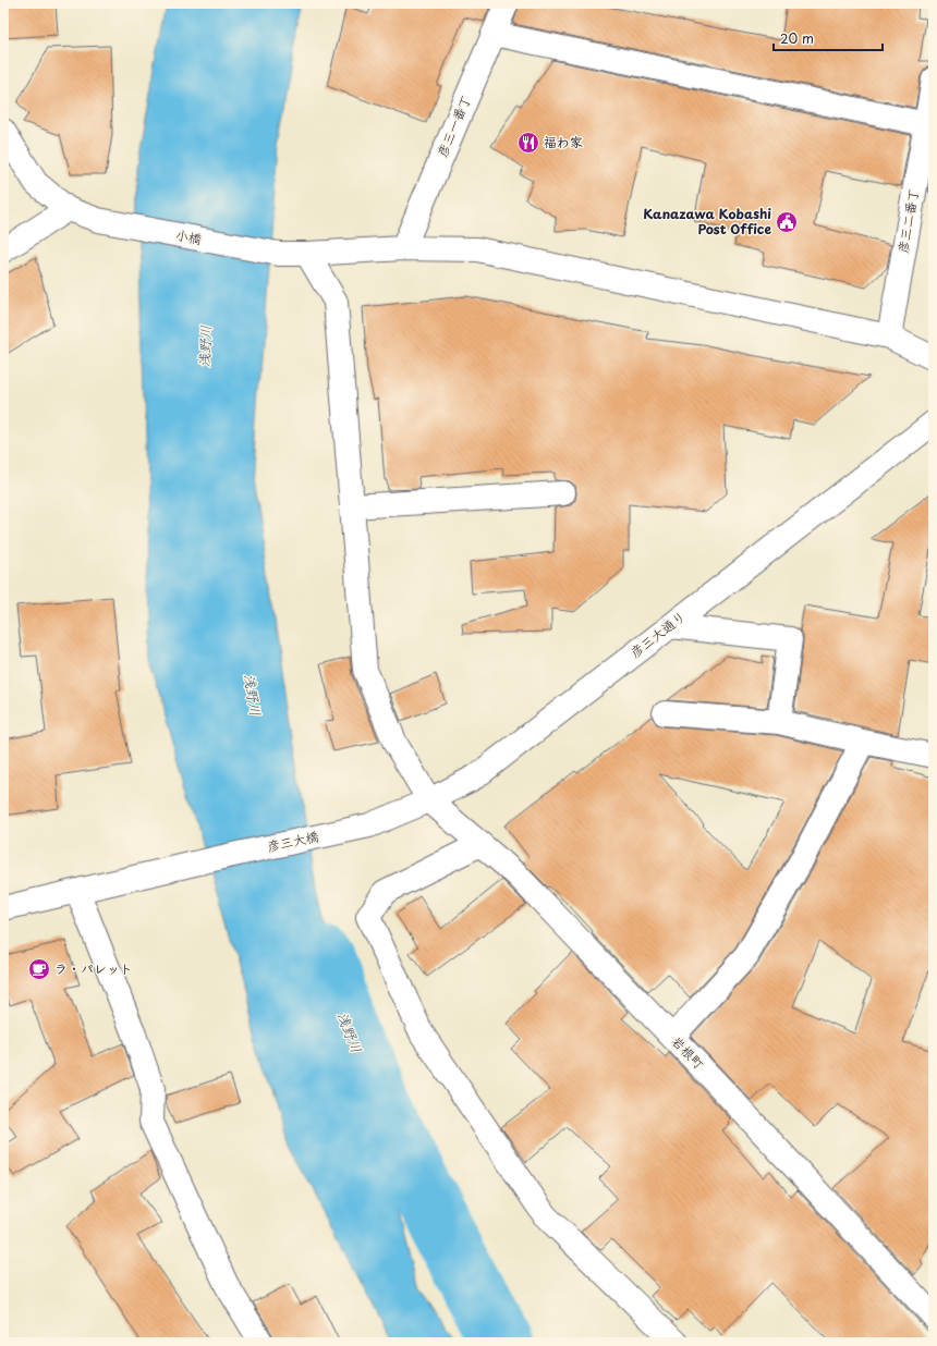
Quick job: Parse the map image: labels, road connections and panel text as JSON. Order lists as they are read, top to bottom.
{
  "streets": {
    "street": [
      "彦三一番丁",
      "彦三二番丁",
      "小橋",
      "彦三大通り",
      "彦三大橋",
      "岩根町"
    ]
  },
  "crossings": [
    ["彦三一番丁", "小橋"],
    ["彦三二番丁", "小橋"],
    ["小橋", "岩根町"],
    ["彦三大通り", "彦三大橋"],
    ["彦三大通り", "岩根町"]
  ],
  "water": ["浅野川"],
  "places": {
    "restaurant": ["福わ家"],
    "public building": ["Kanazawa Kobashi Post Office"],
    "cafe": ["ラ・パレット"]
  },
  "scale_bar": "20 m"
}
